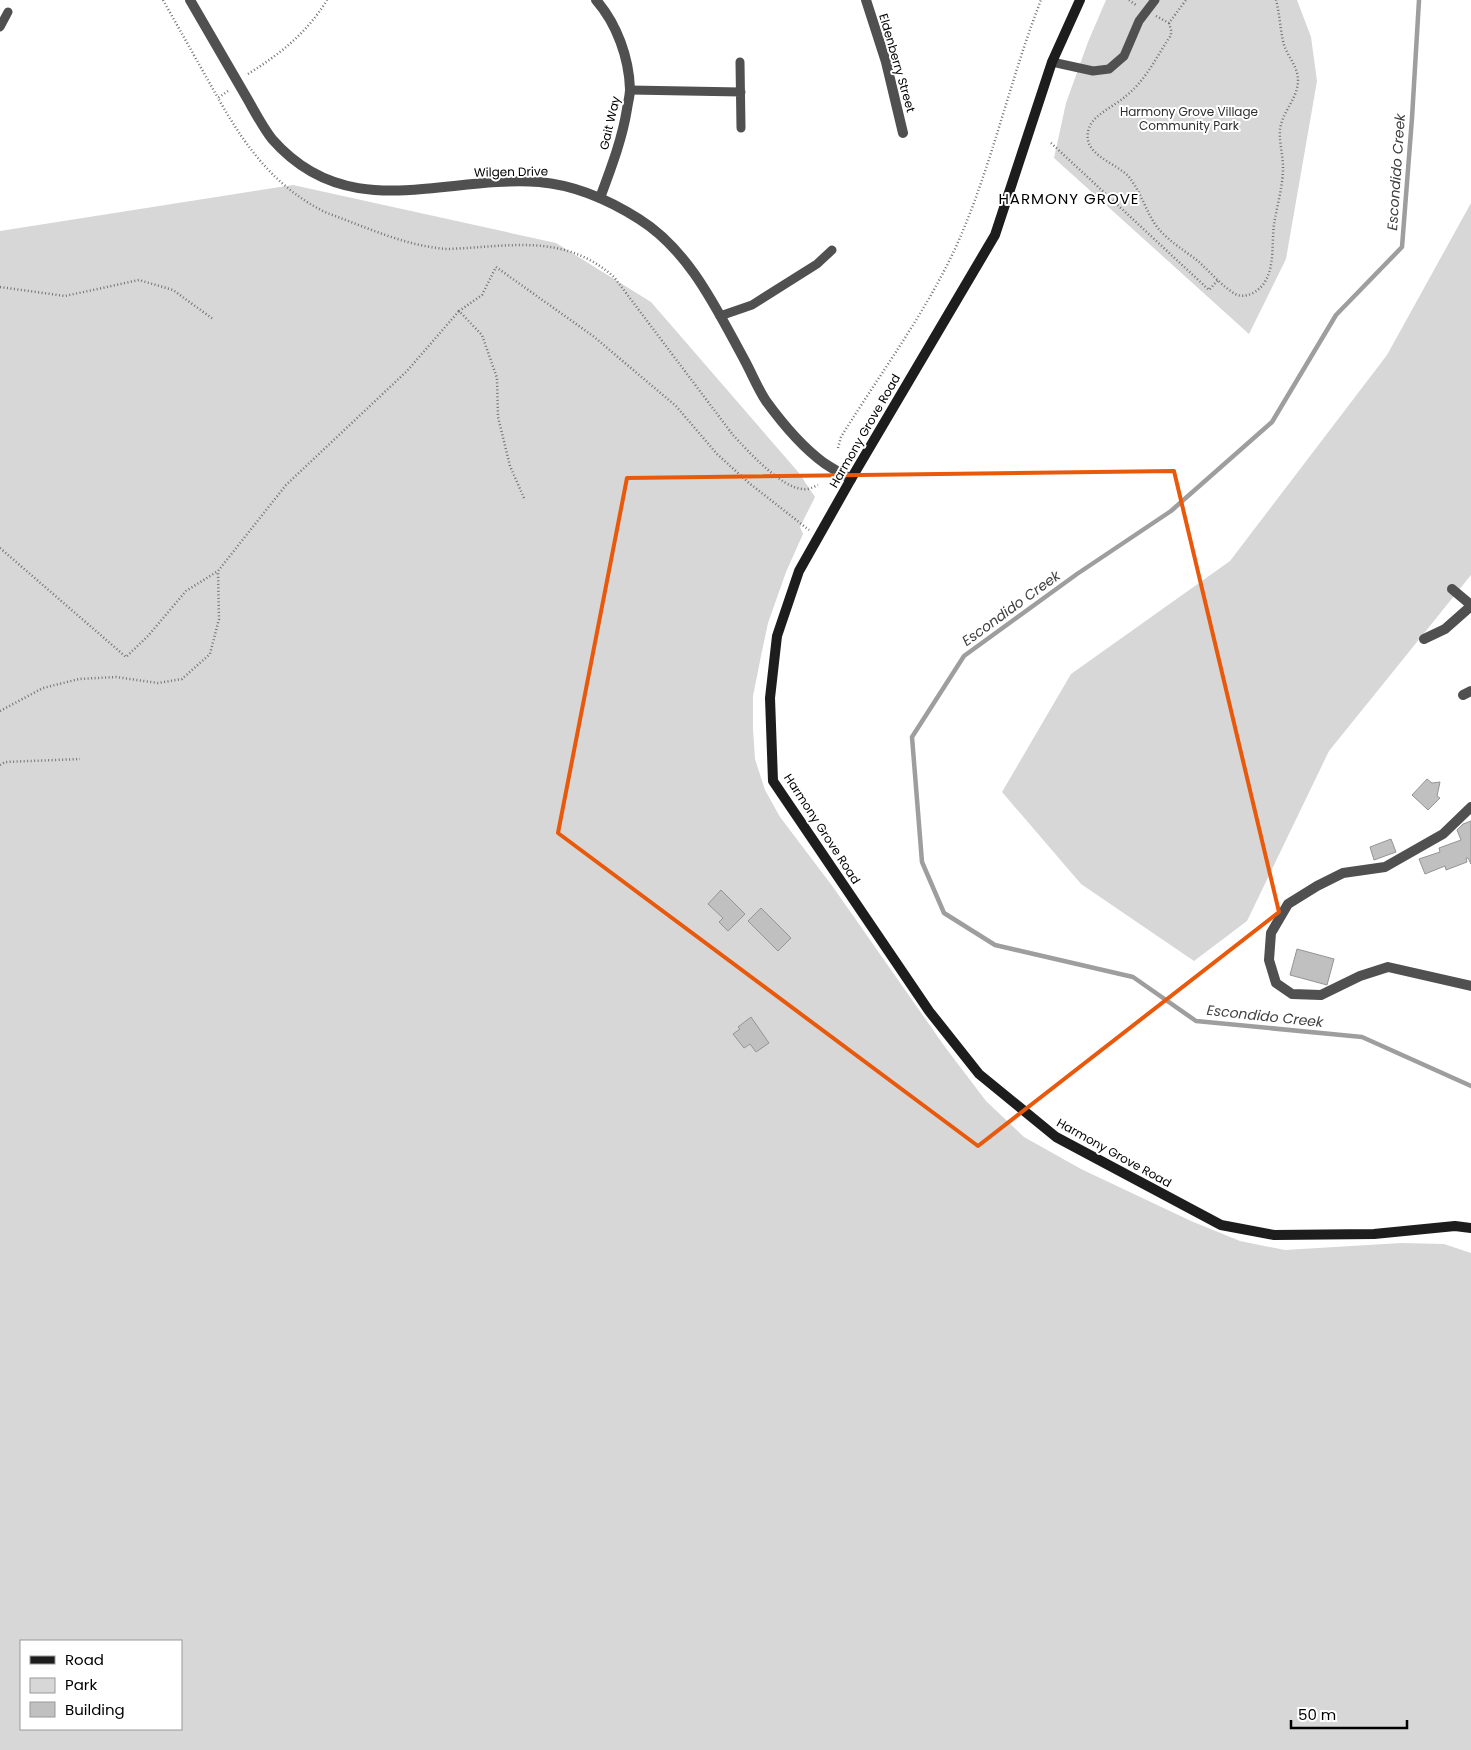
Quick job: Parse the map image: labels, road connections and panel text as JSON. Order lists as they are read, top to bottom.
{
  "streets": {
    "main road": ["Harmony Grove Road"],
    "street": ["Eldenberry Street", "Gait Way", "Wilgen Drive"]
  },
  "crossings": [
    ["Gait Way", "Wilgen Drive"],
    ["Wilgen Drive", "Harmony Grove Road"]
  ],
  "districts": ["HARMONY GROVE"],
  "water": ["Escondido Creek"],
  "parks": ["Harmony Grove Village Community Park"],
  "legend": ["Road", "Park", "Building"],
  "scale_bar": "50 m"
}
